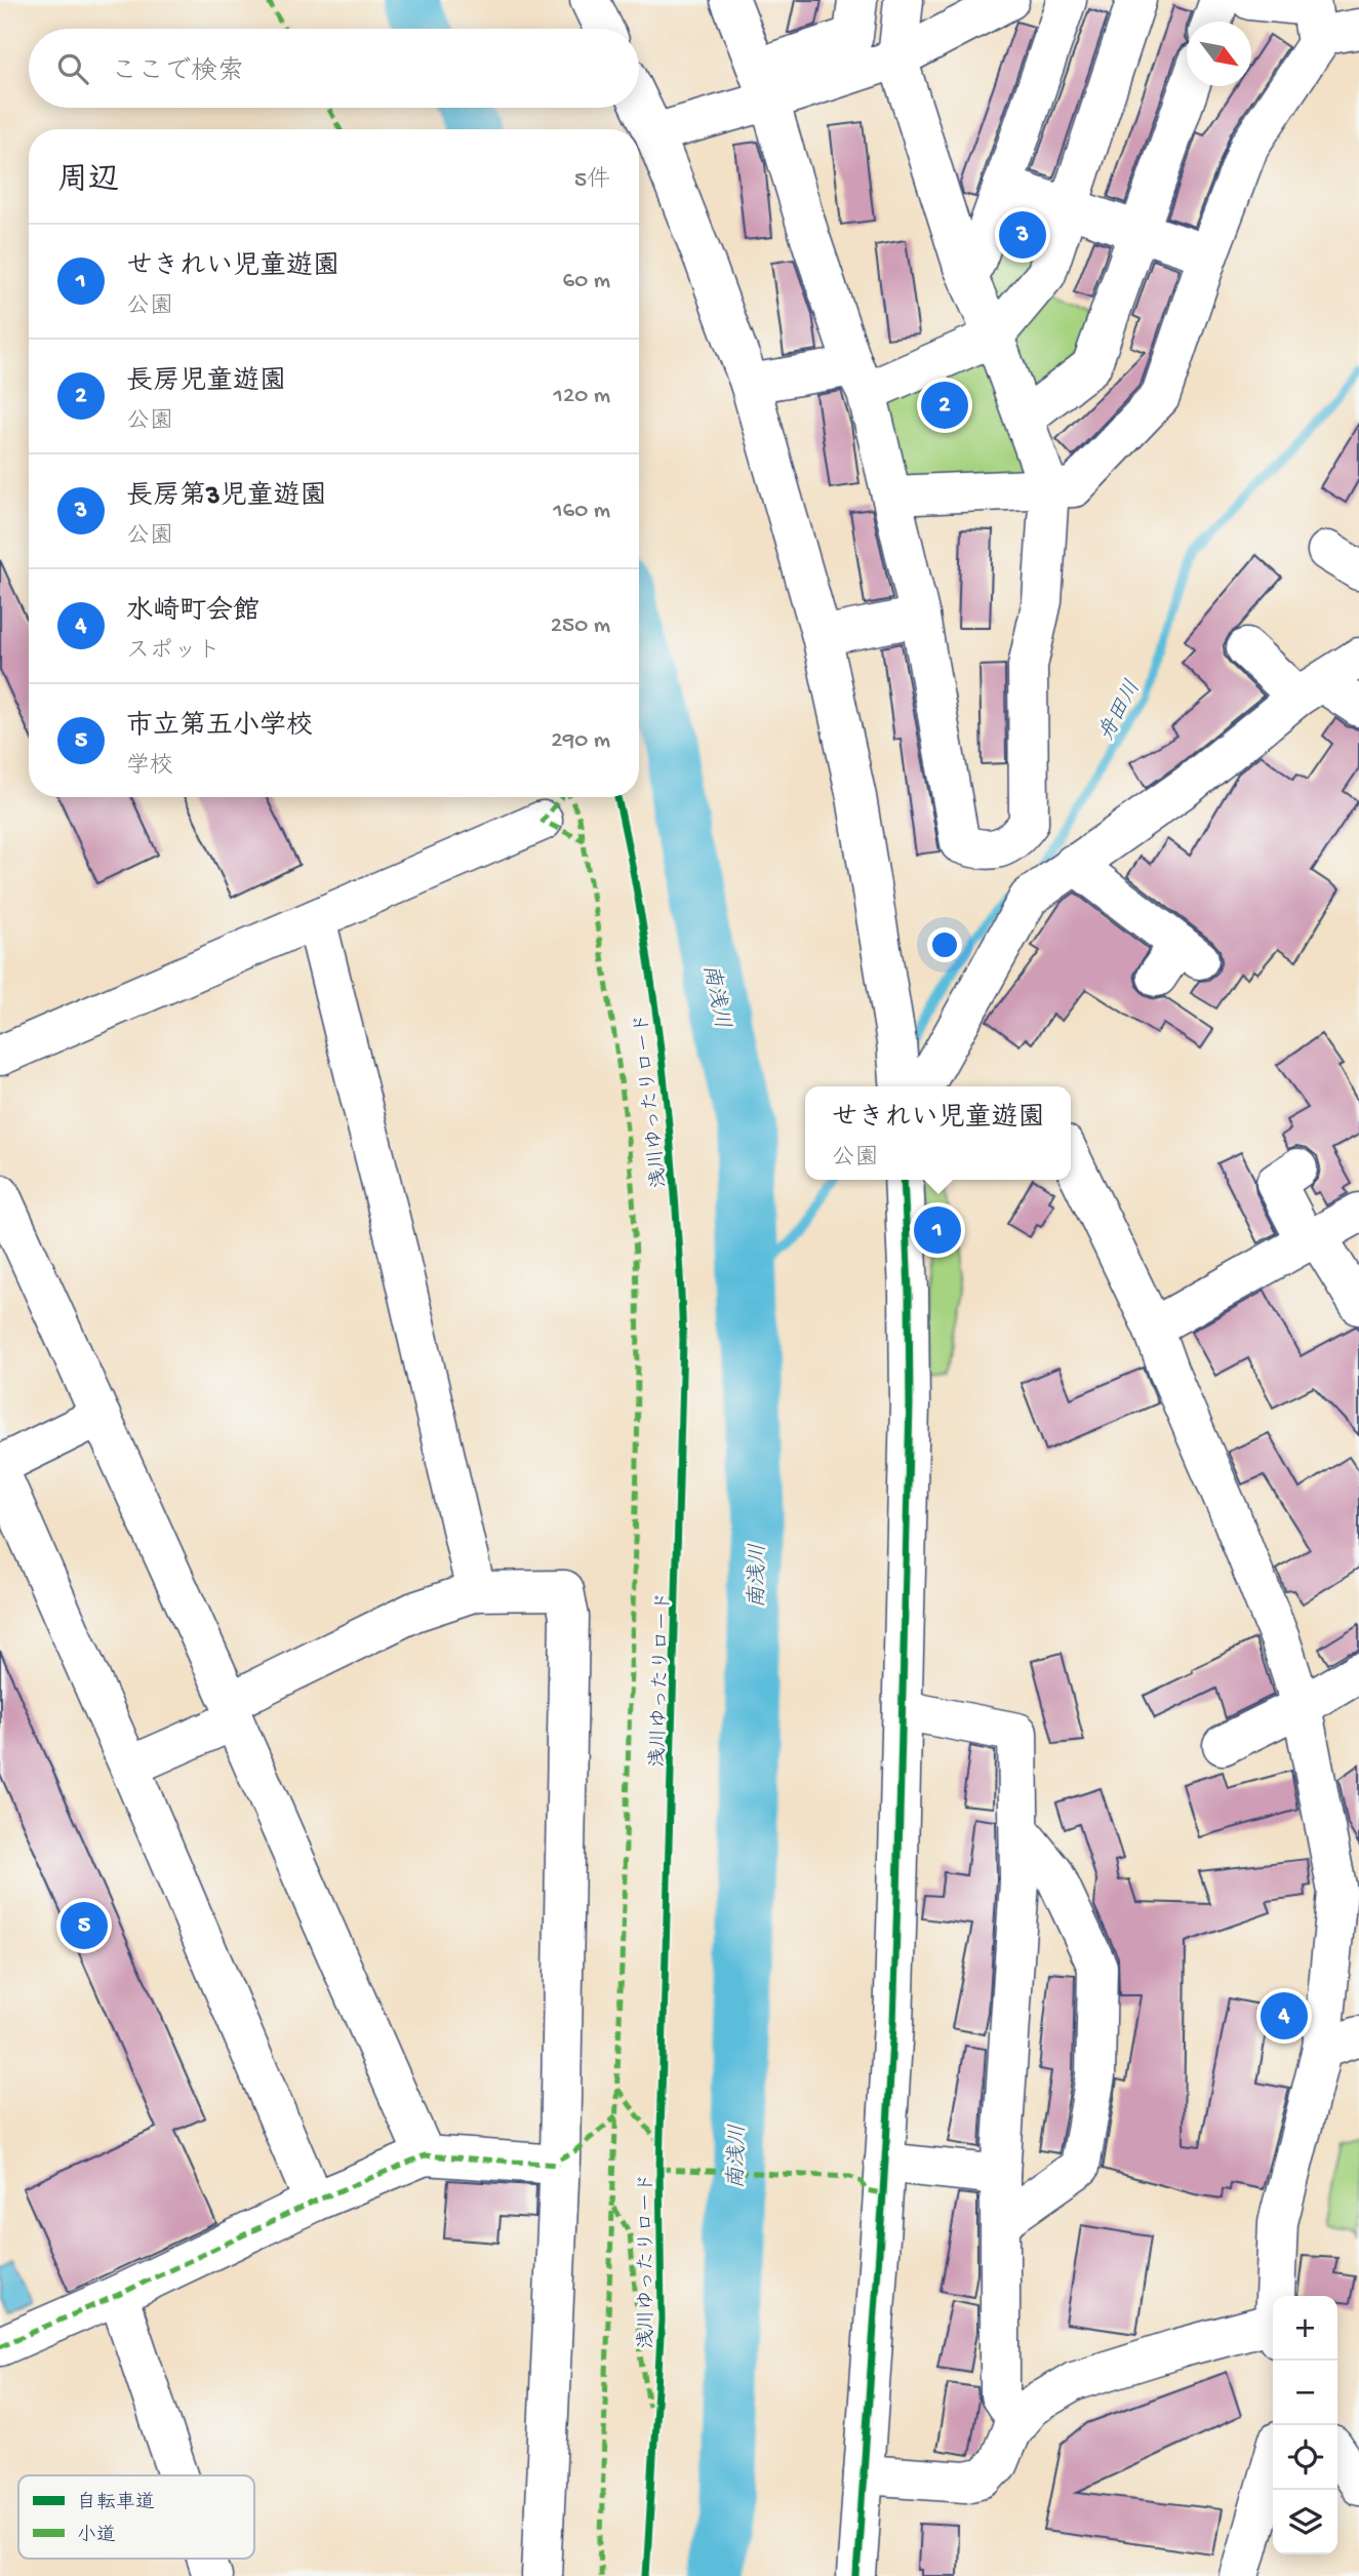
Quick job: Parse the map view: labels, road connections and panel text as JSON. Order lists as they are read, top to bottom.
{
  "streets": {
    "cycle path": ["浅川ゆったりロード"]
  },
  "water": ["舟田川", "南浅川"],
  "legend": ["自転車道", "小道"],
  "north": "bottom right",
  "page": {
    "search": "ここで検索",
    "heading": ["周辺", "5件"],
    "pins": [
      "3",
      "2",
      "1",
      "5",
      "4"
    ],
    "list": [
      {
        "mark": "1",
        "name": "せきれい児童遊園",
        "note": "公園",
        "value": "60 m"
      },
      {
        "mark": "2",
        "name": "長房児童遊園",
        "note": "公園",
        "value": "120 m"
      },
      {
        "mark": "3",
        "name": "長房第3児童遊園",
        "note": "公園",
        "value": "160 m"
      },
      {
        "mark": "4",
        "name": "水崎町会館",
        "note": "スポット",
        "value": "250 m"
      },
      {
        "mark": "5",
        "name": "市立第五小学校",
        "note": "学校",
        "value": "290 m"
      }
    ],
    "popup": ["せきれい児童遊園", "公園"],
    "map_buttons": ["+", "−"]
  }
}
